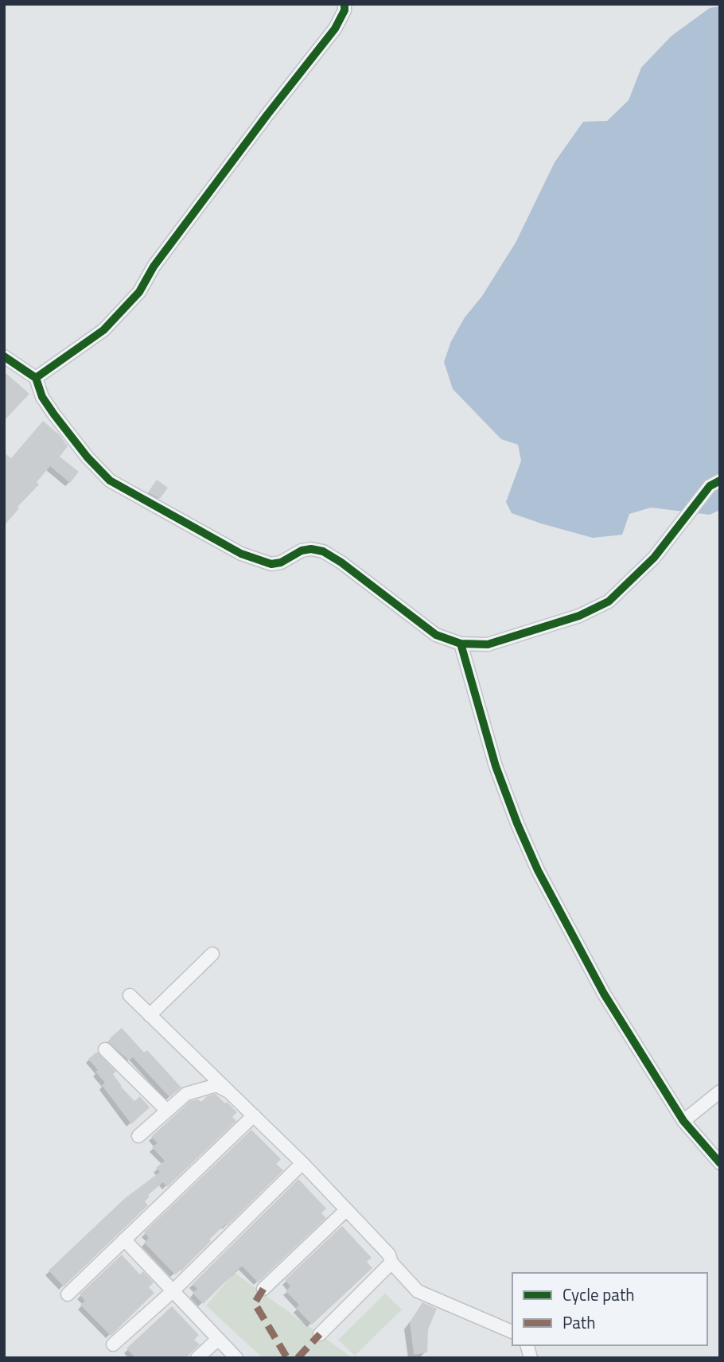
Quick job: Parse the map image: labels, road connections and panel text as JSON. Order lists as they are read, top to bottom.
{
  "legend": ["Cycle path", "Path"]
}
